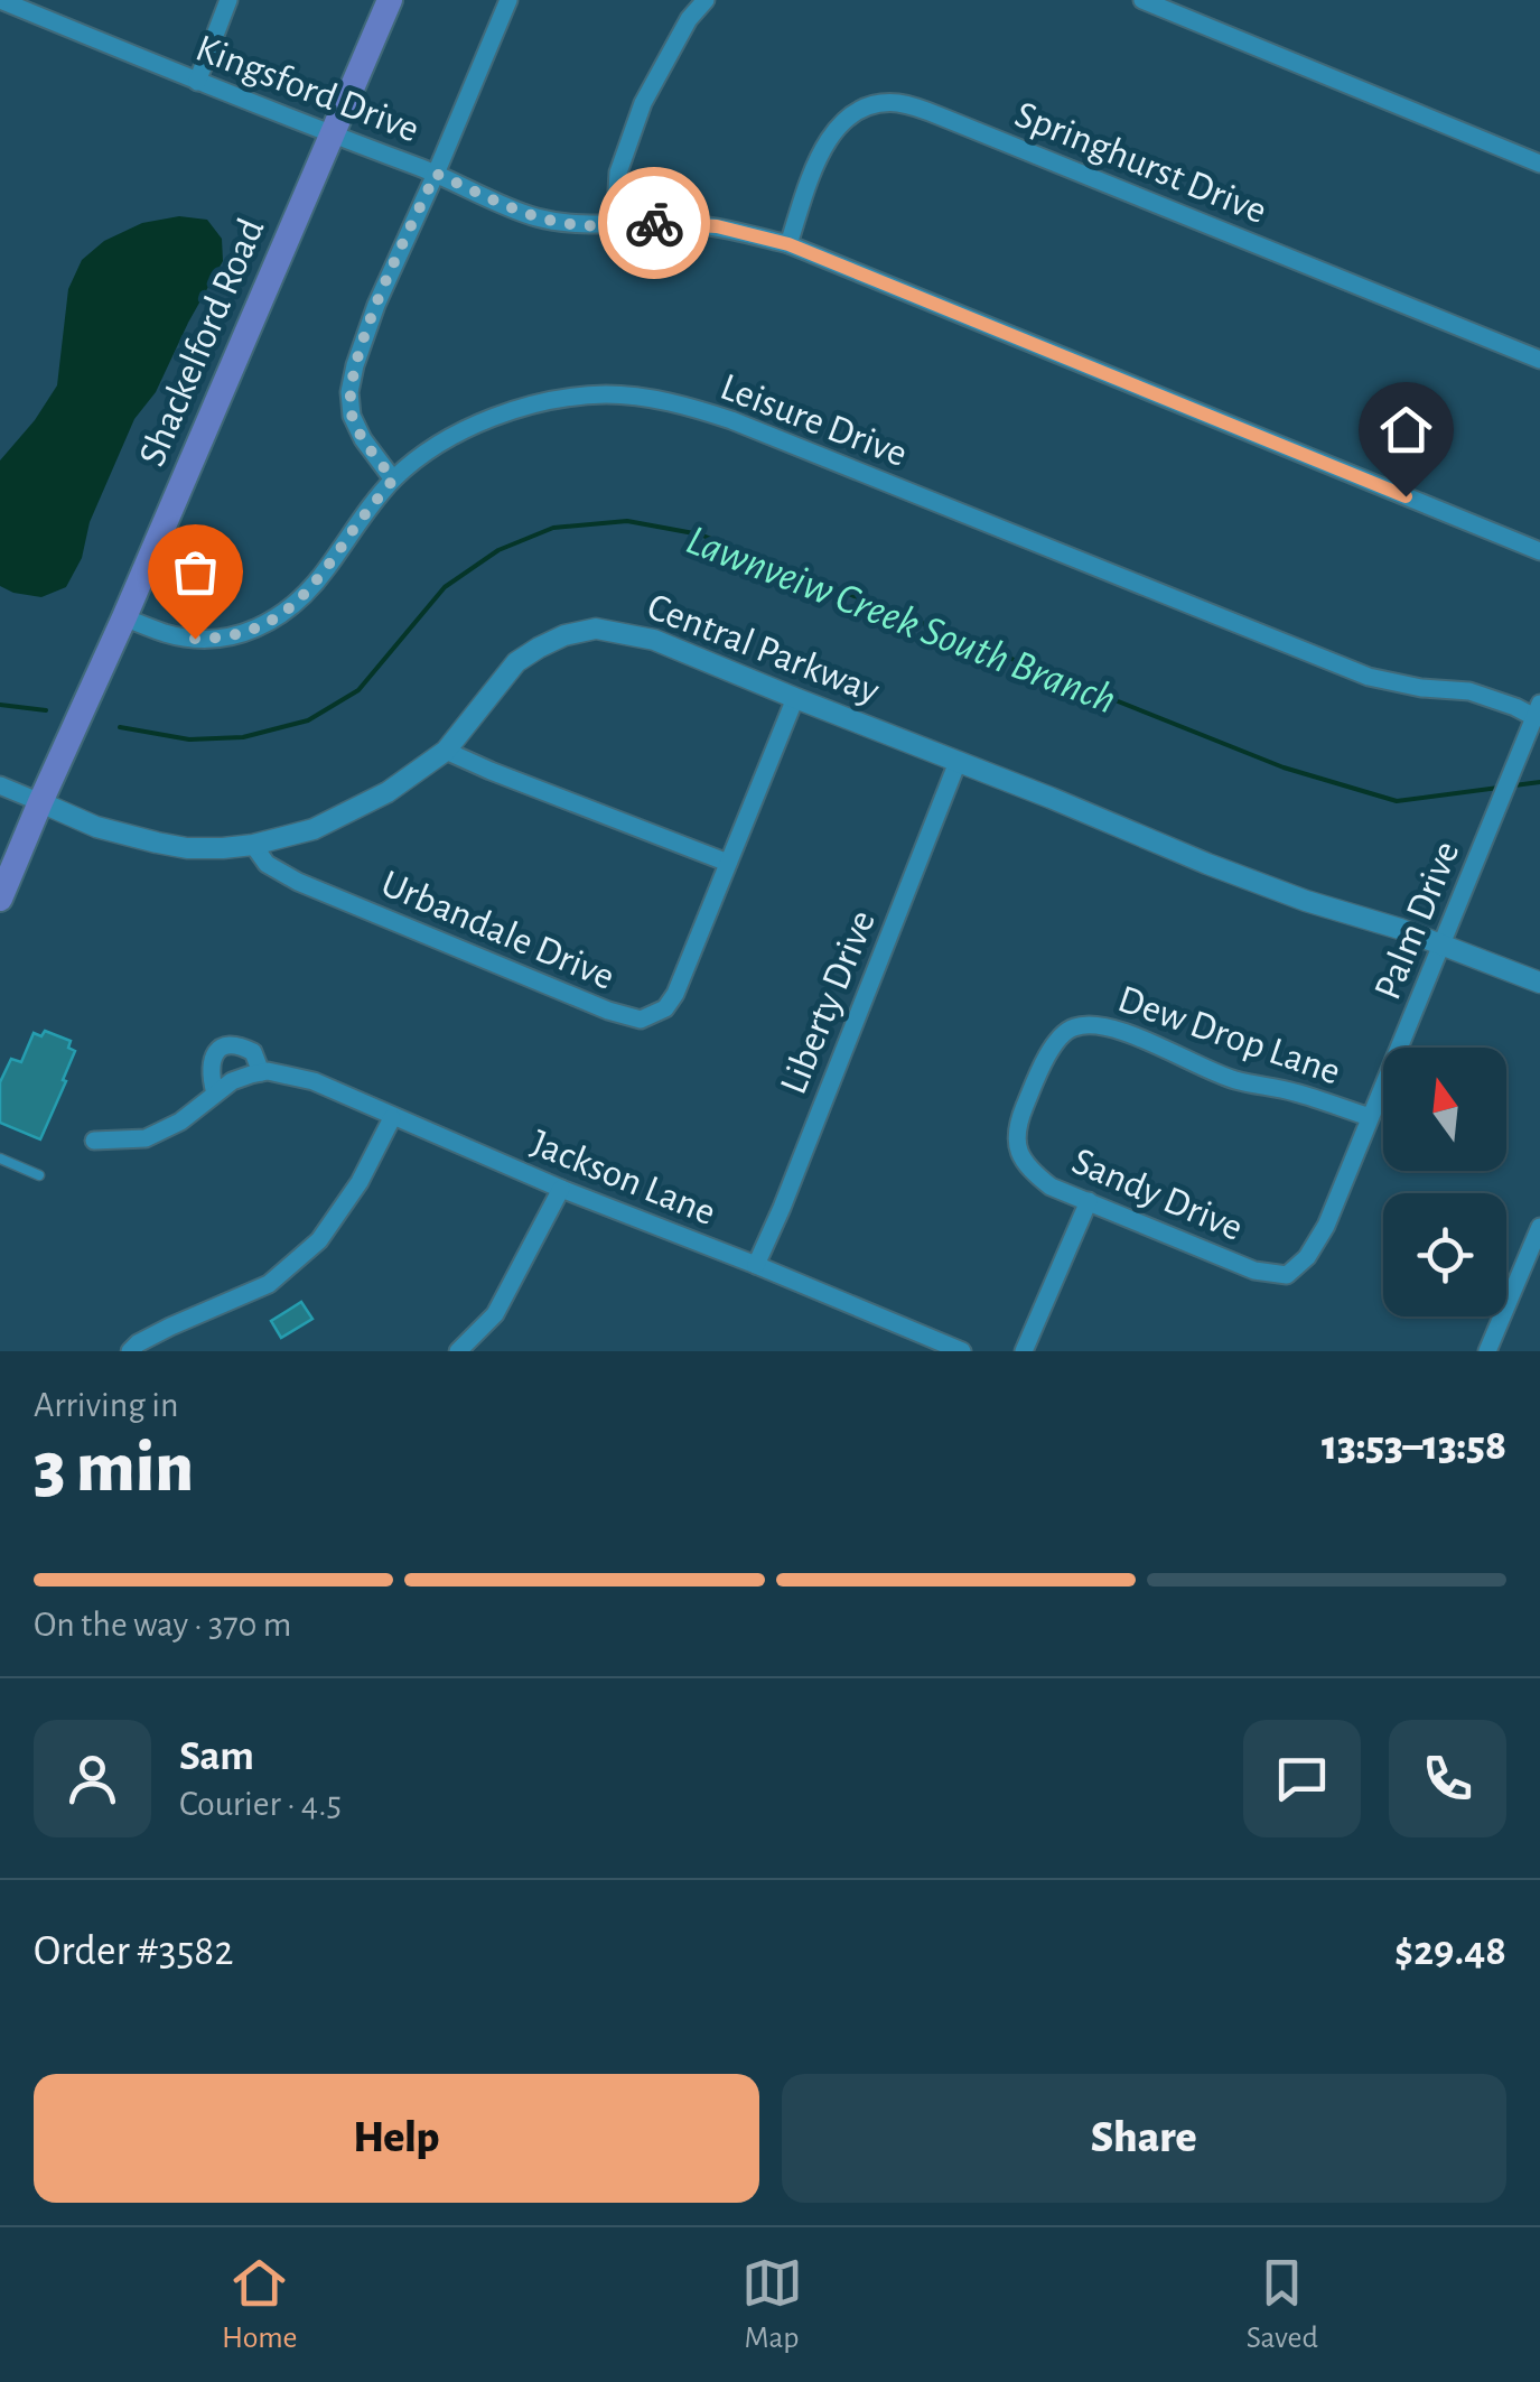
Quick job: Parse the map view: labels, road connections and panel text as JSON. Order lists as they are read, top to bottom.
{
  "streets": {
    "main road": ["Shackelford Road"],
    "street": [
      "Kingsford Drive",
      "Springhurst Drive",
      "Leisure Drive",
      "Central Parkway",
      "Palm Drive",
      "Urbandale Drive",
      "Liberty Drive",
      "Dew Drop Lane",
      "Jackson Lane",
      "Sandy Drive"
    ]
  },
  "crossings": [
    ["Kingsford Drive", "Springhurst Drive"],
    ["Kingsford Drive", "Shackelford Road"],
    ["Shackelford Road", "Leisure Drive"],
    ["Shackelford Road", "Central Parkway"],
    ["Leisure Drive", "Palm Drive"],
    ["Central Parkway", "Palm Drive"],
    ["Central Parkway", "Urbandale Drive"],
    ["Central Parkway", "Liberty Drive"],
    ["Palm Drive", "Dew Drop Lane"],
    ["Palm Drive", "Sandy Drive"],
    ["Liberty Drive", "Jackson Lane"],
    ["Dew Drop Lane", "Sandy Drive"]
  ],
  "water": ["Lawnveiw Creek South Branch"],
  "north": "top",
  "page": {
    "heading": ["3 min", "Arriving in", "13:53–13:58"],
    "panel": [
      "Sam",
      "Courier · 4.5",
      "Order #3582",
      "$29.48"
    ],
    "bar": "On the way · 370 m",
    "buttons": ["Help", "Share"],
    "tabs": ["Home", "Map", "Saved"]
  }
}
